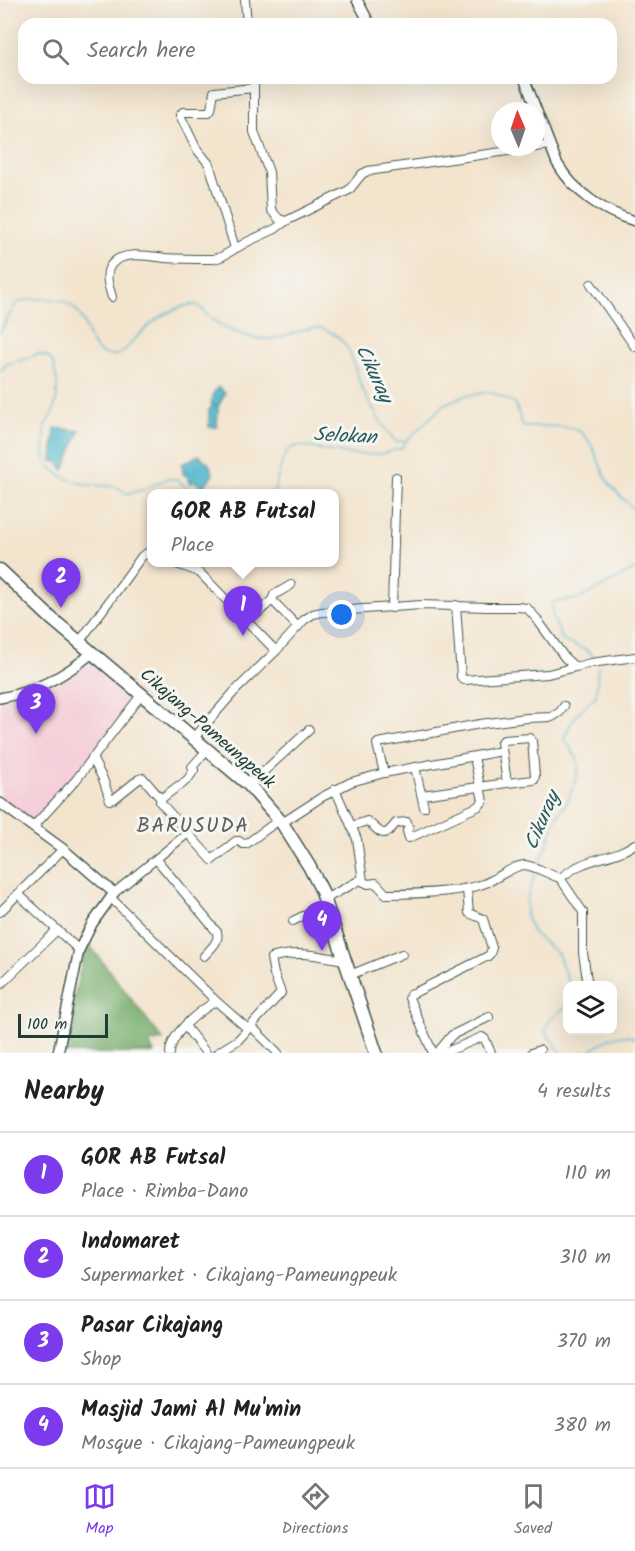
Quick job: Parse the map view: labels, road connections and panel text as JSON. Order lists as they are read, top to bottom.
{
  "streets": {
    "main road": ["Cikajang-Pameungpeuk"]
  },
  "districts": ["BARUSUDA"],
  "water": ["Cikuray", "Selokan"],
  "scale_bar": "100 m",
  "north": "top",
  "page": {
    "search": "Search here",
    "popup": ["GOR AB Futsal", "Place"],
    "pins": [
      "2",
      "1",
      "3",
      "4"
    ],
    "scale": "100 m",
    "heading": ["Nearby", "4 results"],
    "list": [
      {
        "mark": "1",
        "name": "GOR AB Futsal",
        "note": "Place · Rimba-Dano",
        "value": "110 m"
      },
      {
        "mark": "2",
        "name": "Indomaret",
        "note": "Supermarket · Cikajang-Pameungpeuk",
        "value": "310 m"
      },
      {
        "mark": "3",
        "name": "Pasar Cikajang",
        "note": "Shop",
        "value": "370 m"
      },
      {
        "mark": "4",
        "name": "Masjid Jami Al Mu'min",
        "note": "Mosque · Cikajang-Pameungpeuk",
        "value": "380 m"
      }
    ],
    "nav": ["Map", "Directions", "Saved"]
  }
}
